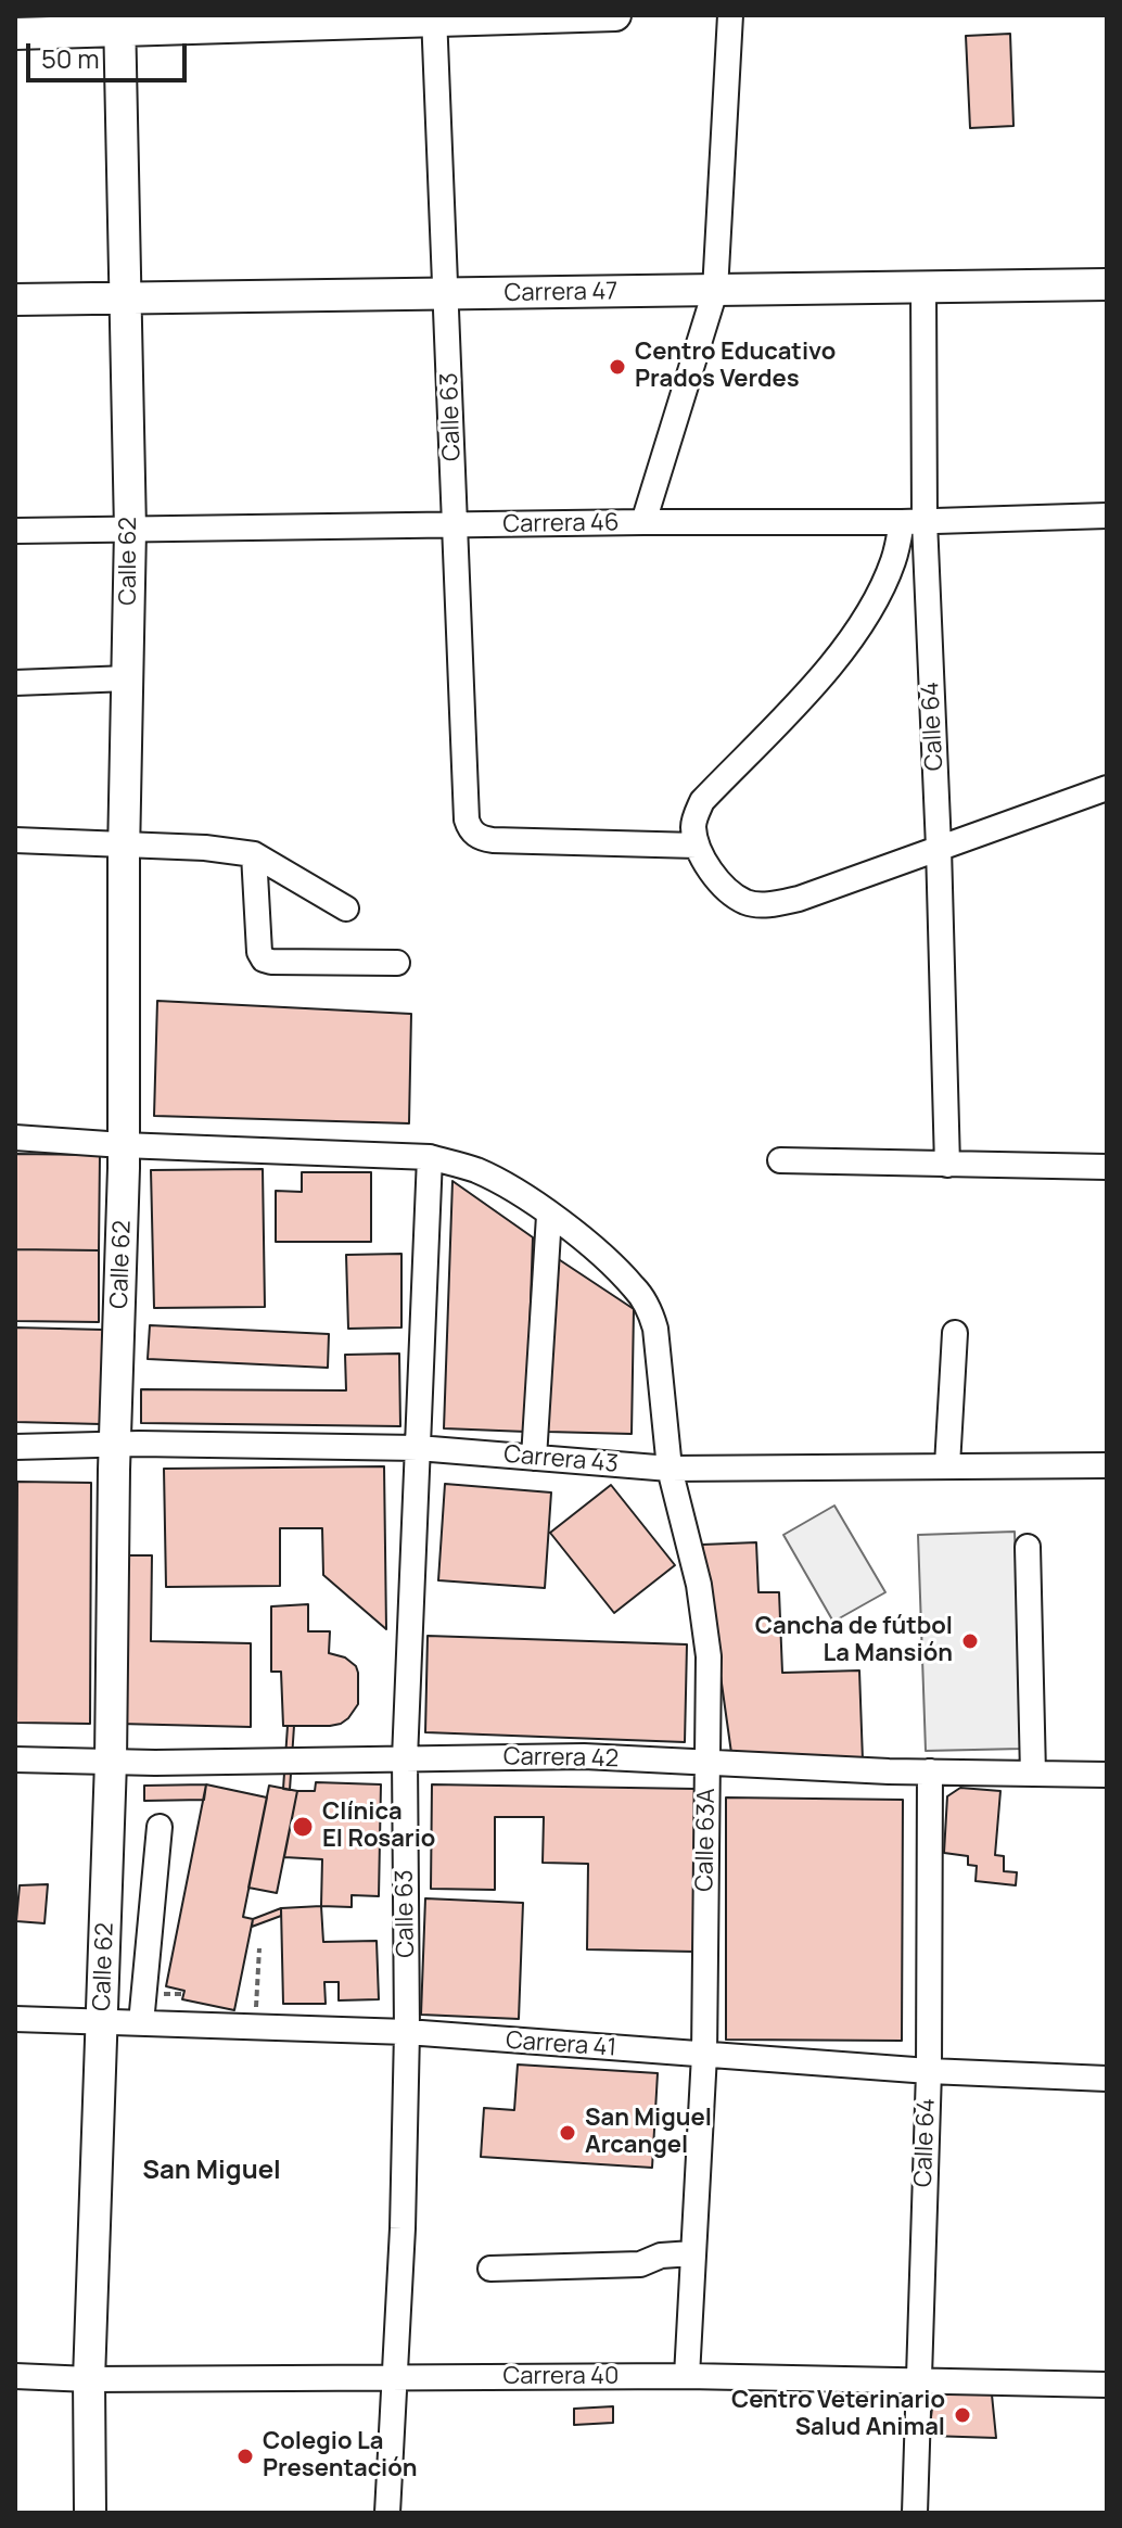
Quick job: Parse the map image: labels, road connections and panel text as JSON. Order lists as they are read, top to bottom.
{
  "streets": {
    "main road": ["Carrera 47", "Calle 62"],
    "street": [
      "Calle 63",
      "Carrera 46",
      "Calle 64",
      "Carrera 43",
      "Carrera 42",
      "Calle 63A",
      "Carrera 41",
      "Carrera 40"
    ]
  },
  "crossings": [
    ["Carrera 47", "Calle 63"],
    ["Carrera 47", "Calle 62"],
    ["Carrera 47", "Calle 64"],
    ["Calle 63", "Carrera 46"],
    ["Calle 63", "Carrera 43"],
    ["Calle 63", "Carrera 42"],
    ["Calle 63", "Carrera 41"],
    ["Calle 63", "Carrera 40"],
    ["Carrera 46", "Calle 62"],
    ["Carrera 46", "Calle 64"],
    ["Calle 62", "Carrera 43"],
    ["Calle 62", "Carrera 42"],
    ["Calle 62", "Carrera 41"],
    ["Calle 62", "Carrera 40"],
    ["Calle 64", "Carrera 42"],
    ["Calle 64", "Carrera 41"],
    ["Calle 64", "Carrera 40"],
    ["Carrera 43", "Calle 63A"],
    ["Carrera 42", "Calle 63A"],
    ["Calle 63A", "Carrera 41"],
    ["Calle 63A", "Carrera 40"]
  ],
  "districts": ["San Miguel"],
  "places": [
    "Centro Educativo Prados Verdes",
    "Cancha de fútbol La Mansión",
    "Clínica El Rosario",
    "San Miguel Arcangel",
    "Centro Veterinario Salud Animal",
    "Colegio La Presentación"
  ],
  "scale_bar": "50 m"
}
